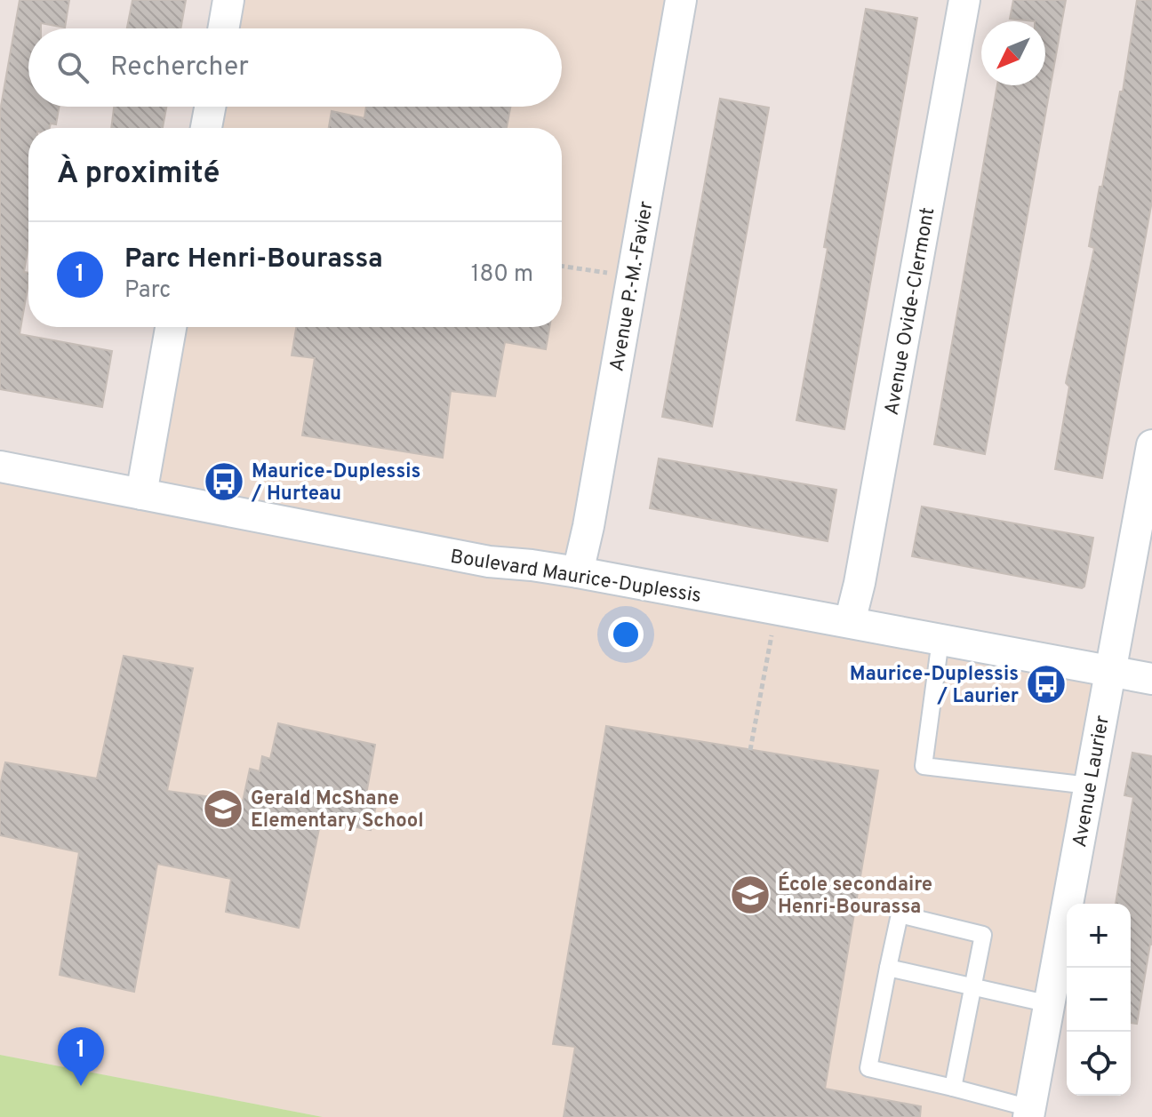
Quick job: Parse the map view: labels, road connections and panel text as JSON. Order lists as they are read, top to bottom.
{
  "streets": {
    "street": [
      "Avenue P.-M.-Favier",
      "Avenue Ovide-Clermont",
      "Boulevard Maurice-Duplessis",
      "Avenue Laurier"
    ]
  },
  "crossings": [
    ["Avenue P.-M.-Favier", "Boulevard Maurice-Duplessis"],
    ["Avenue Ovide-Clermont", "Boulevard Maurice-Duplessis"],
    ["Boulevard Maurice-Duplessis", "Avenue Laurier"]
  ],
  "places": {
    "bus stop": ["Maurice-Duplessis / Hurteau", "Maurice-Duplessis / Laurier"],
    "school or university": ["Gerald McShane Elementary School", "École secondaire Henri-Bourassa"]
  },
  "north": "bottom left",
  "page": {
    "search": "Rechercher",
    "heading": "À proximité",
    "list": [
      {
        "mark": "1",
        "name": "Parc Henri-Bourassa",
        "note": "Parc",
        "value": "180 m"
      }
    ],
    "map_buttons": ["+", "−"],
    "pins": "1"
  }
}
